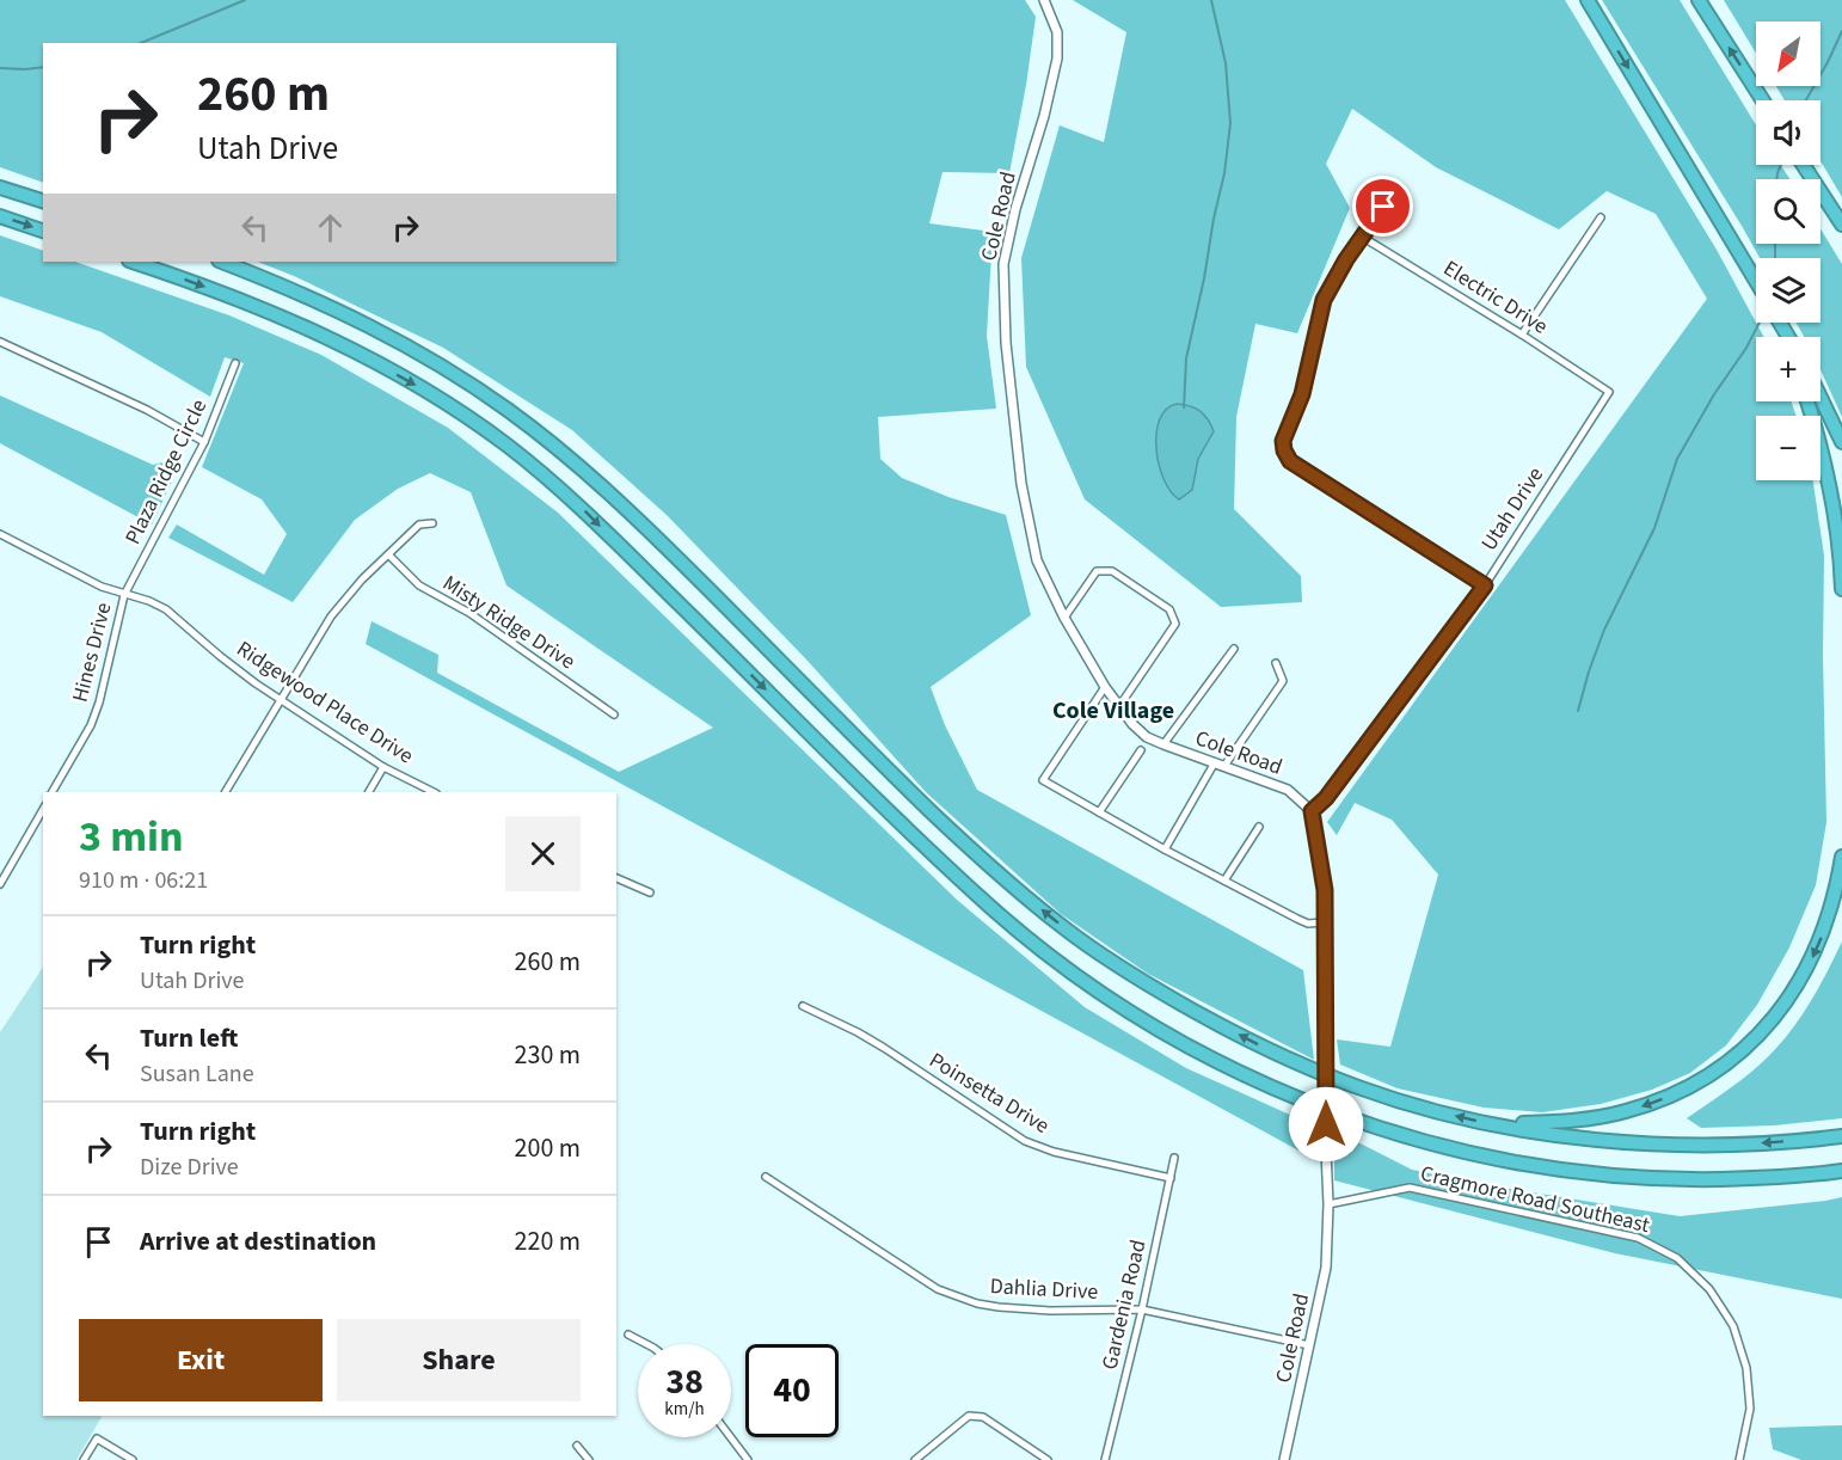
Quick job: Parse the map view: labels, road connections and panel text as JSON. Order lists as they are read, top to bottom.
{
  "streets": {
    "street": [
      "Cole Road",
      "Electric Drive",
      "Plaza Ridge Circle",
      "Utah Drive",
      "Misty Ridge Drive",
      "Hines Drive",
      "Ridgewood Place Drive",
      "Poinsetta Drive",
      "Cragmore Road Southeast",
      "Dahlia Drive",
      "Gardenia Road"
    ]
  },
  "crossings": [
    ["Cole Road", "Utah Drive"],
    ["Cole Road", "Cragmore Road Southeast"],
    ["Cole Road", "Dahlia Drive"],
    ["Electric Drive", "Utah Drive"],
    ["Plaza Ridge Circle", "Hines Drive"],
    ["Plaza Ridge Circle", "Ridgewood Place Drive"],
    ["Hines Drive", "Ridgewood Place Drive"],
    ["Poinsetta Drive", "Gardenia Road"],
    ["Dahlia Drive", "Gardenia Road"]
  ],
  "districts": ["Cole Village"],
  "north": "bottom left",
  "page": {
    "map_buttons": ["+", "−"],
    "turn": ["260 m", "Utah Drive"],
    "heading": ["3 min", "910 m · 06:21"],
    "list": [
      {
        "name": "Turn right",
        "note": "Utah Drive",
        "value": "260 m"
      },
      {
        "name": "Turn left",
        "note": "Susan Lane",
        "value": "230 m"
      },
      {
        "name": "Turn right",
        "note": "Dize Drive",
        "value": "200 m"
      },
      {
        "name": "Arrive at destination",
        "value": "220 m"
      }
    ],
    "buttons": ["Exit", "Share"],
    "speed": "38 km/h",
    "limit": "40"
  }
}
